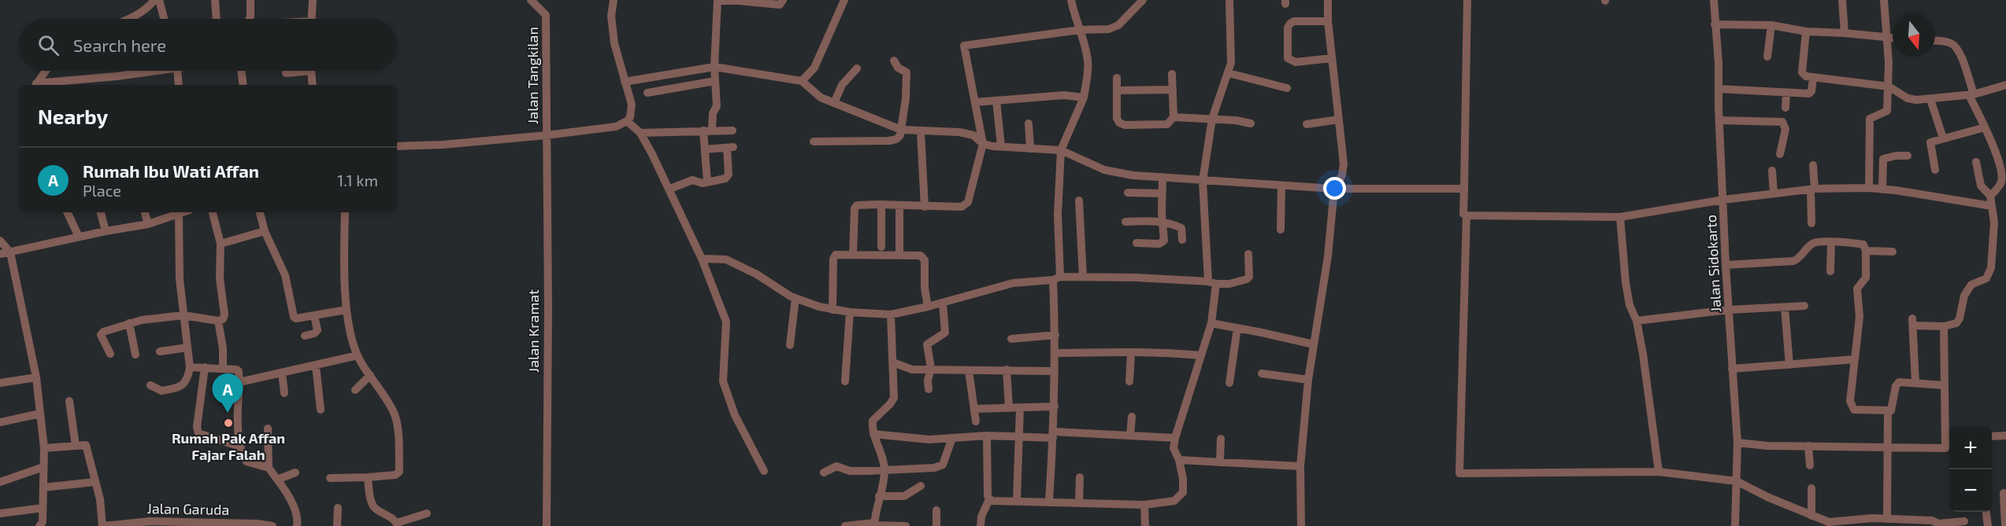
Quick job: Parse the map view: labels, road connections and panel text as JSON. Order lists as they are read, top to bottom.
{
  "streets": {
    "street": [
      "Jalan Tangkilan",
      "Jalan Sidokarto",
      "Jalan Kramat",
      "Jalan Garuda"
    ]
  },
  "crossings": [
    ["Jalan Tangkilan", "Jalan Kramat"]
  ],
  "places": ["Rumah Pak Affan Fajar Falah"],
  "north": "bottom",
  "page": {
    "search": "Search here",
    "heading": "Nearby",
    "list": [
      {
        "mark": "A",
        "name": "Rumah Ibu Wati Affan",
        "note": "Place",
        "value": "1.1 km"
      }
    ],
    "pins": "A",
    "map_buttons": ["+", "−"]
  }
}
